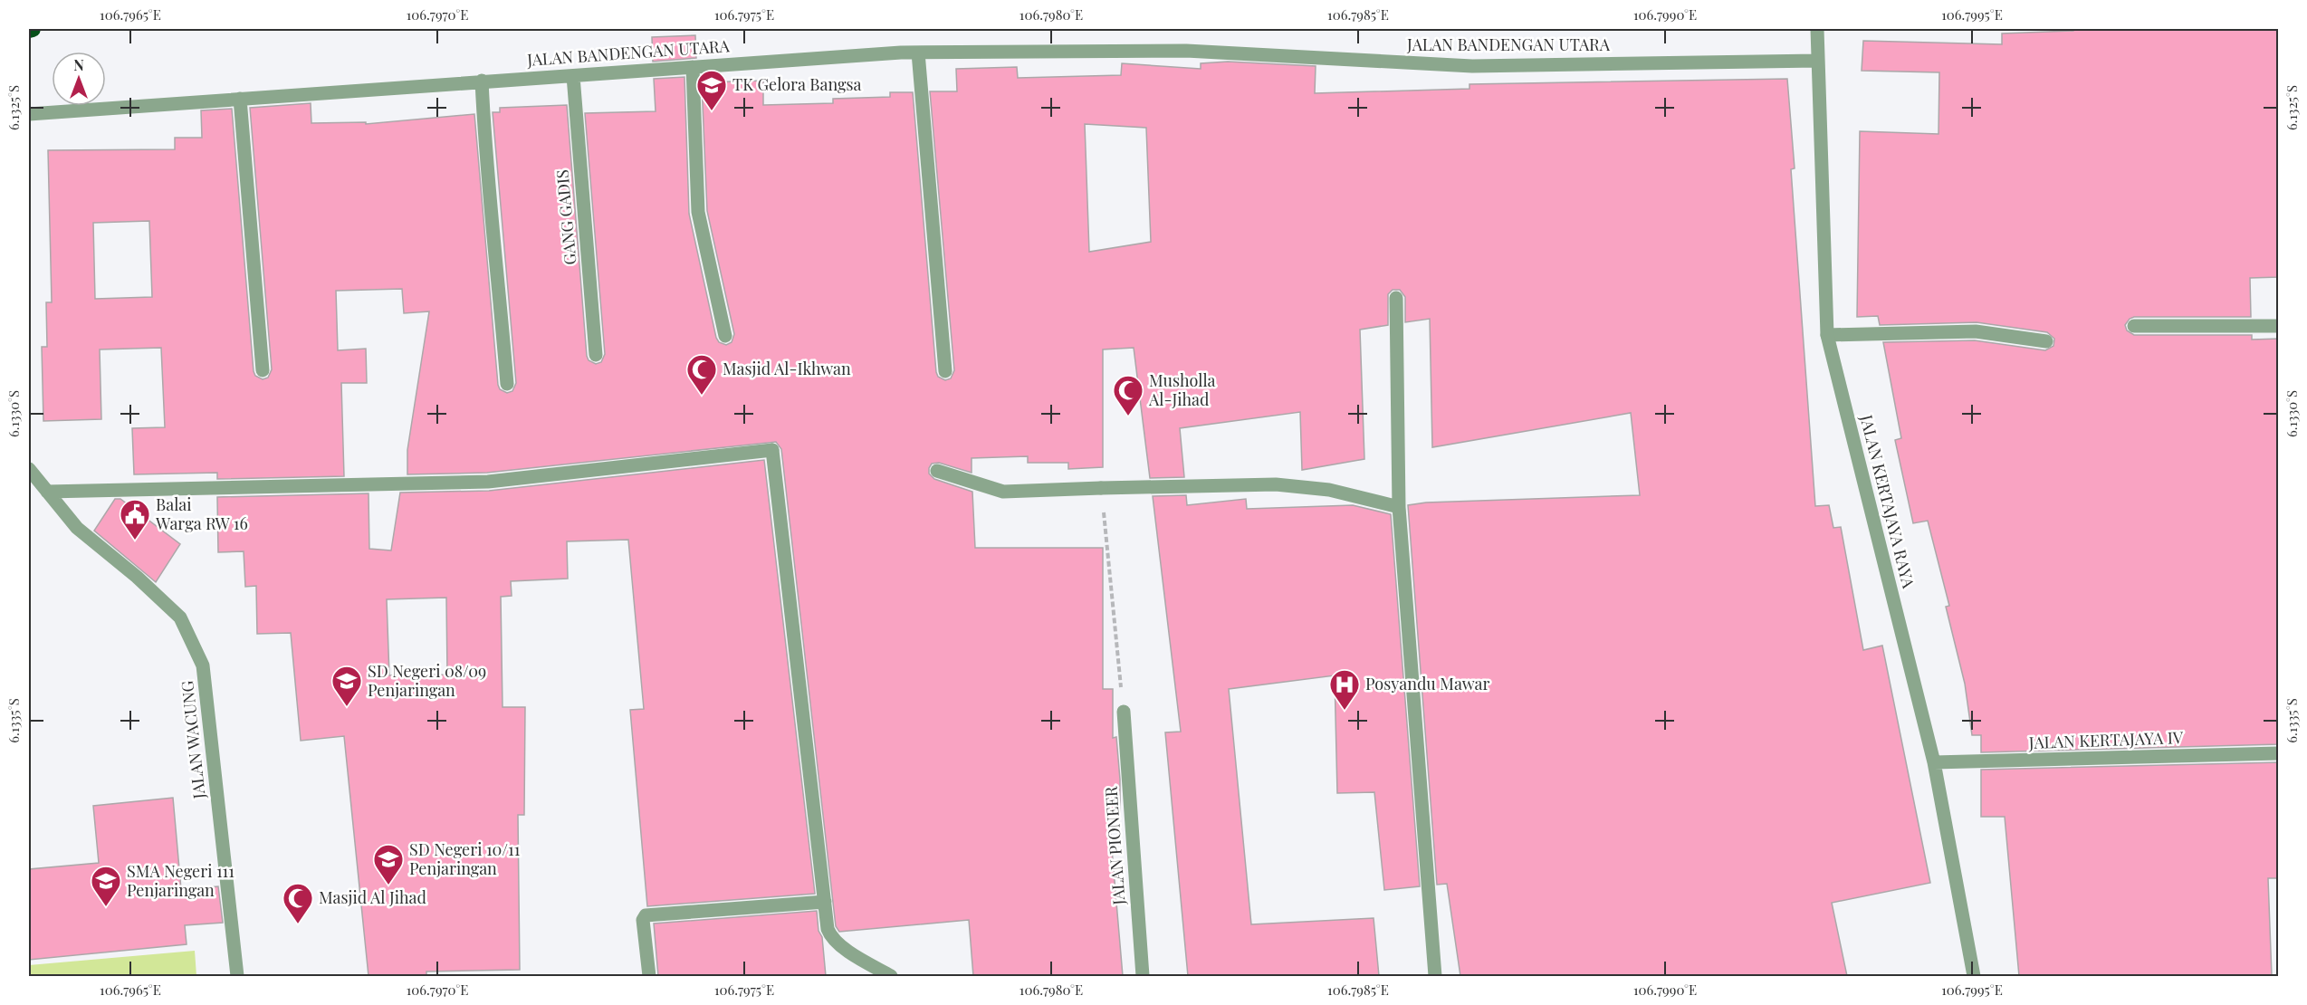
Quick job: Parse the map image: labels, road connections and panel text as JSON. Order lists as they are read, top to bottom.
{
  "streets": {
    "street": [
      "JALAN BANDENGAN UTARA",
      "GANG GADIS",
      "JALAN KERTAJAYA RAYA",
      "JALAN WACUNG",
      "JALAN KERTAJAYA IV",
      "JALAN PIONEER"
    ]
  },
  "crossings": [
    ["JALAN BANDENGAN UTARA", "GANG GADIS"],
    ["JALAN BANDENGAN UTARA", "JALAN KERTAJAYA RAYA"],
    ["JALAN KERTAJAYA RAYA", "JALAN KERTAJAYA IV"]
  ],
  "places": {
    "school or university": [
      "TK Gelora Bangsa",
      "SD Negeri 08/09 Penjaringan",
      "SD Negeri 10/11 Penjaringan",
      "SMA Negeri 111 Penjaringan"
    ],
    "mosque": ["Masjid Al-Ikhwan", "Musholla Al-Jihad", "Masjid Al Jihad"],
    "public building": ["Balai Warga RW 16"],
    "hospital": ["Posyandu Mawar"]
  },
  "north": "top",
  "coordinates": [
    "106.7965°E",
    "106.7970°E",
    "106.7975°E",
    "106.7980°E",
    "106.7985°E",
    "106.7990°E",
    "106.7995°E",
    "6.1325°S",
    "6.1330°S",
    "6.1335°S"
  ]
}
